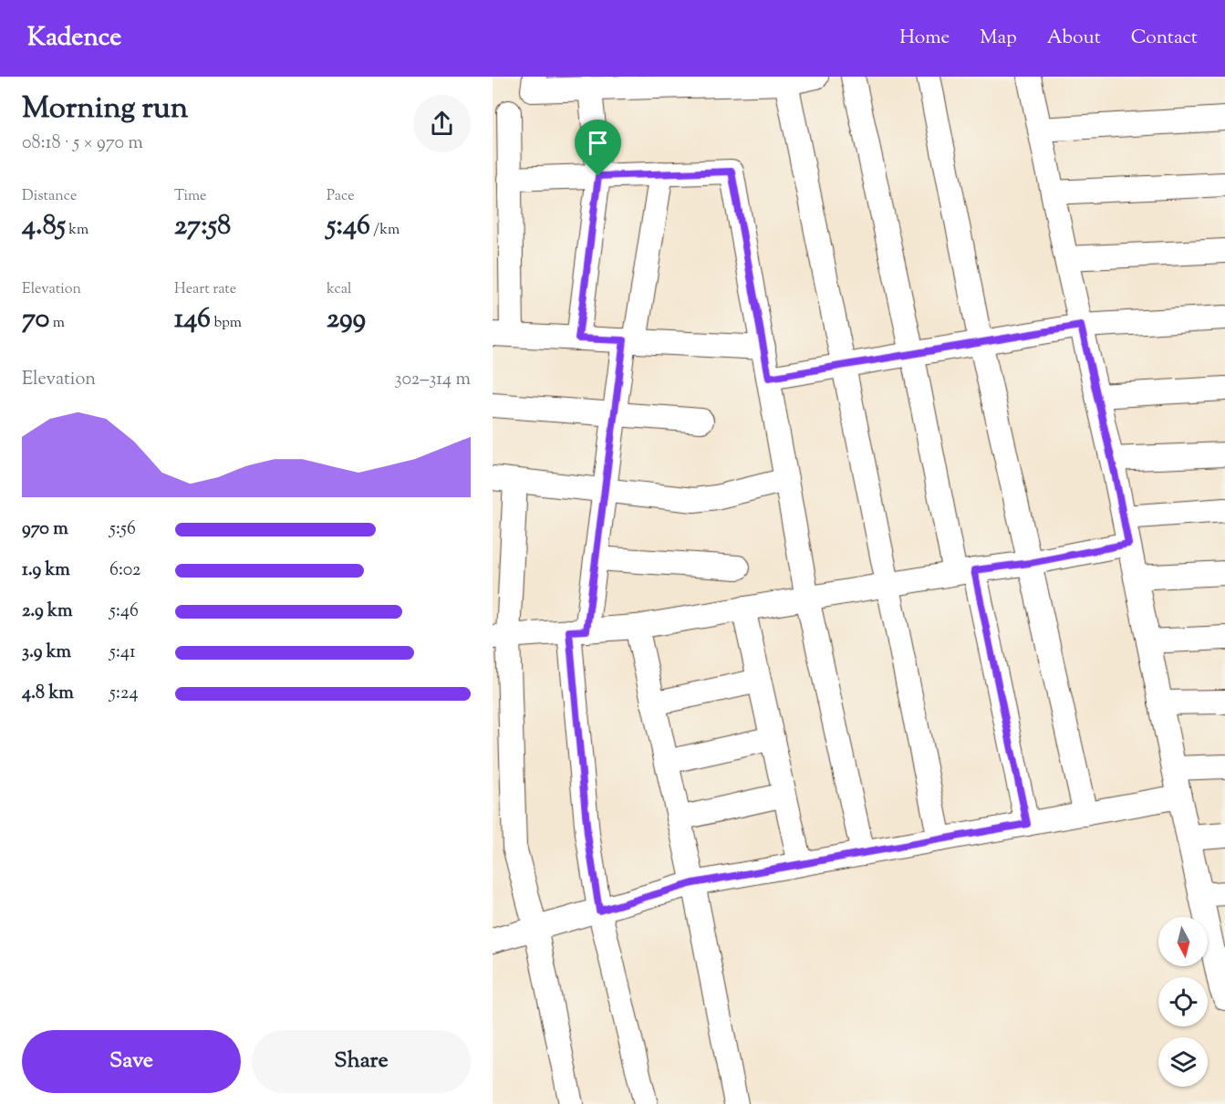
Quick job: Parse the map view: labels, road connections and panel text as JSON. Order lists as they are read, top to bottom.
{
  "north": "bottom",
  "page": {
    "header": "Kadence",
    "nav": [
      "Home",
      "Map",
      "About",
      "Contact"
    ],
    "heading": ["Morning run", "08:18 · 5 × 970 m"],
    "stats": [
      ["Distance", "4.85 km"],
      ["Time", "27:58"],
      ["Pace", "5:46 /km"],
      ["Elevation", "70 m"],
      ["Heart rate", "146 bpm"],
      ["kcal", "299"]
    ],
    "chart": ["Elevation", "302–314 m"],
    "list": [
      {
        "name": "970 m",
        "note": "5:56"
      },
      {
        "name": "1.9 km",
        "note": "6:02"
      },
      {
        "name": "2.9 km",
        "note": "5:46"
      },
      {
        "name": "3.9 km",
        "note": "5:41"
      },
      {
        "name": "4.8 km",
        "note": "5:24"
      }
    ],
    "buttons": ["Save", "Share"]
  }
}
